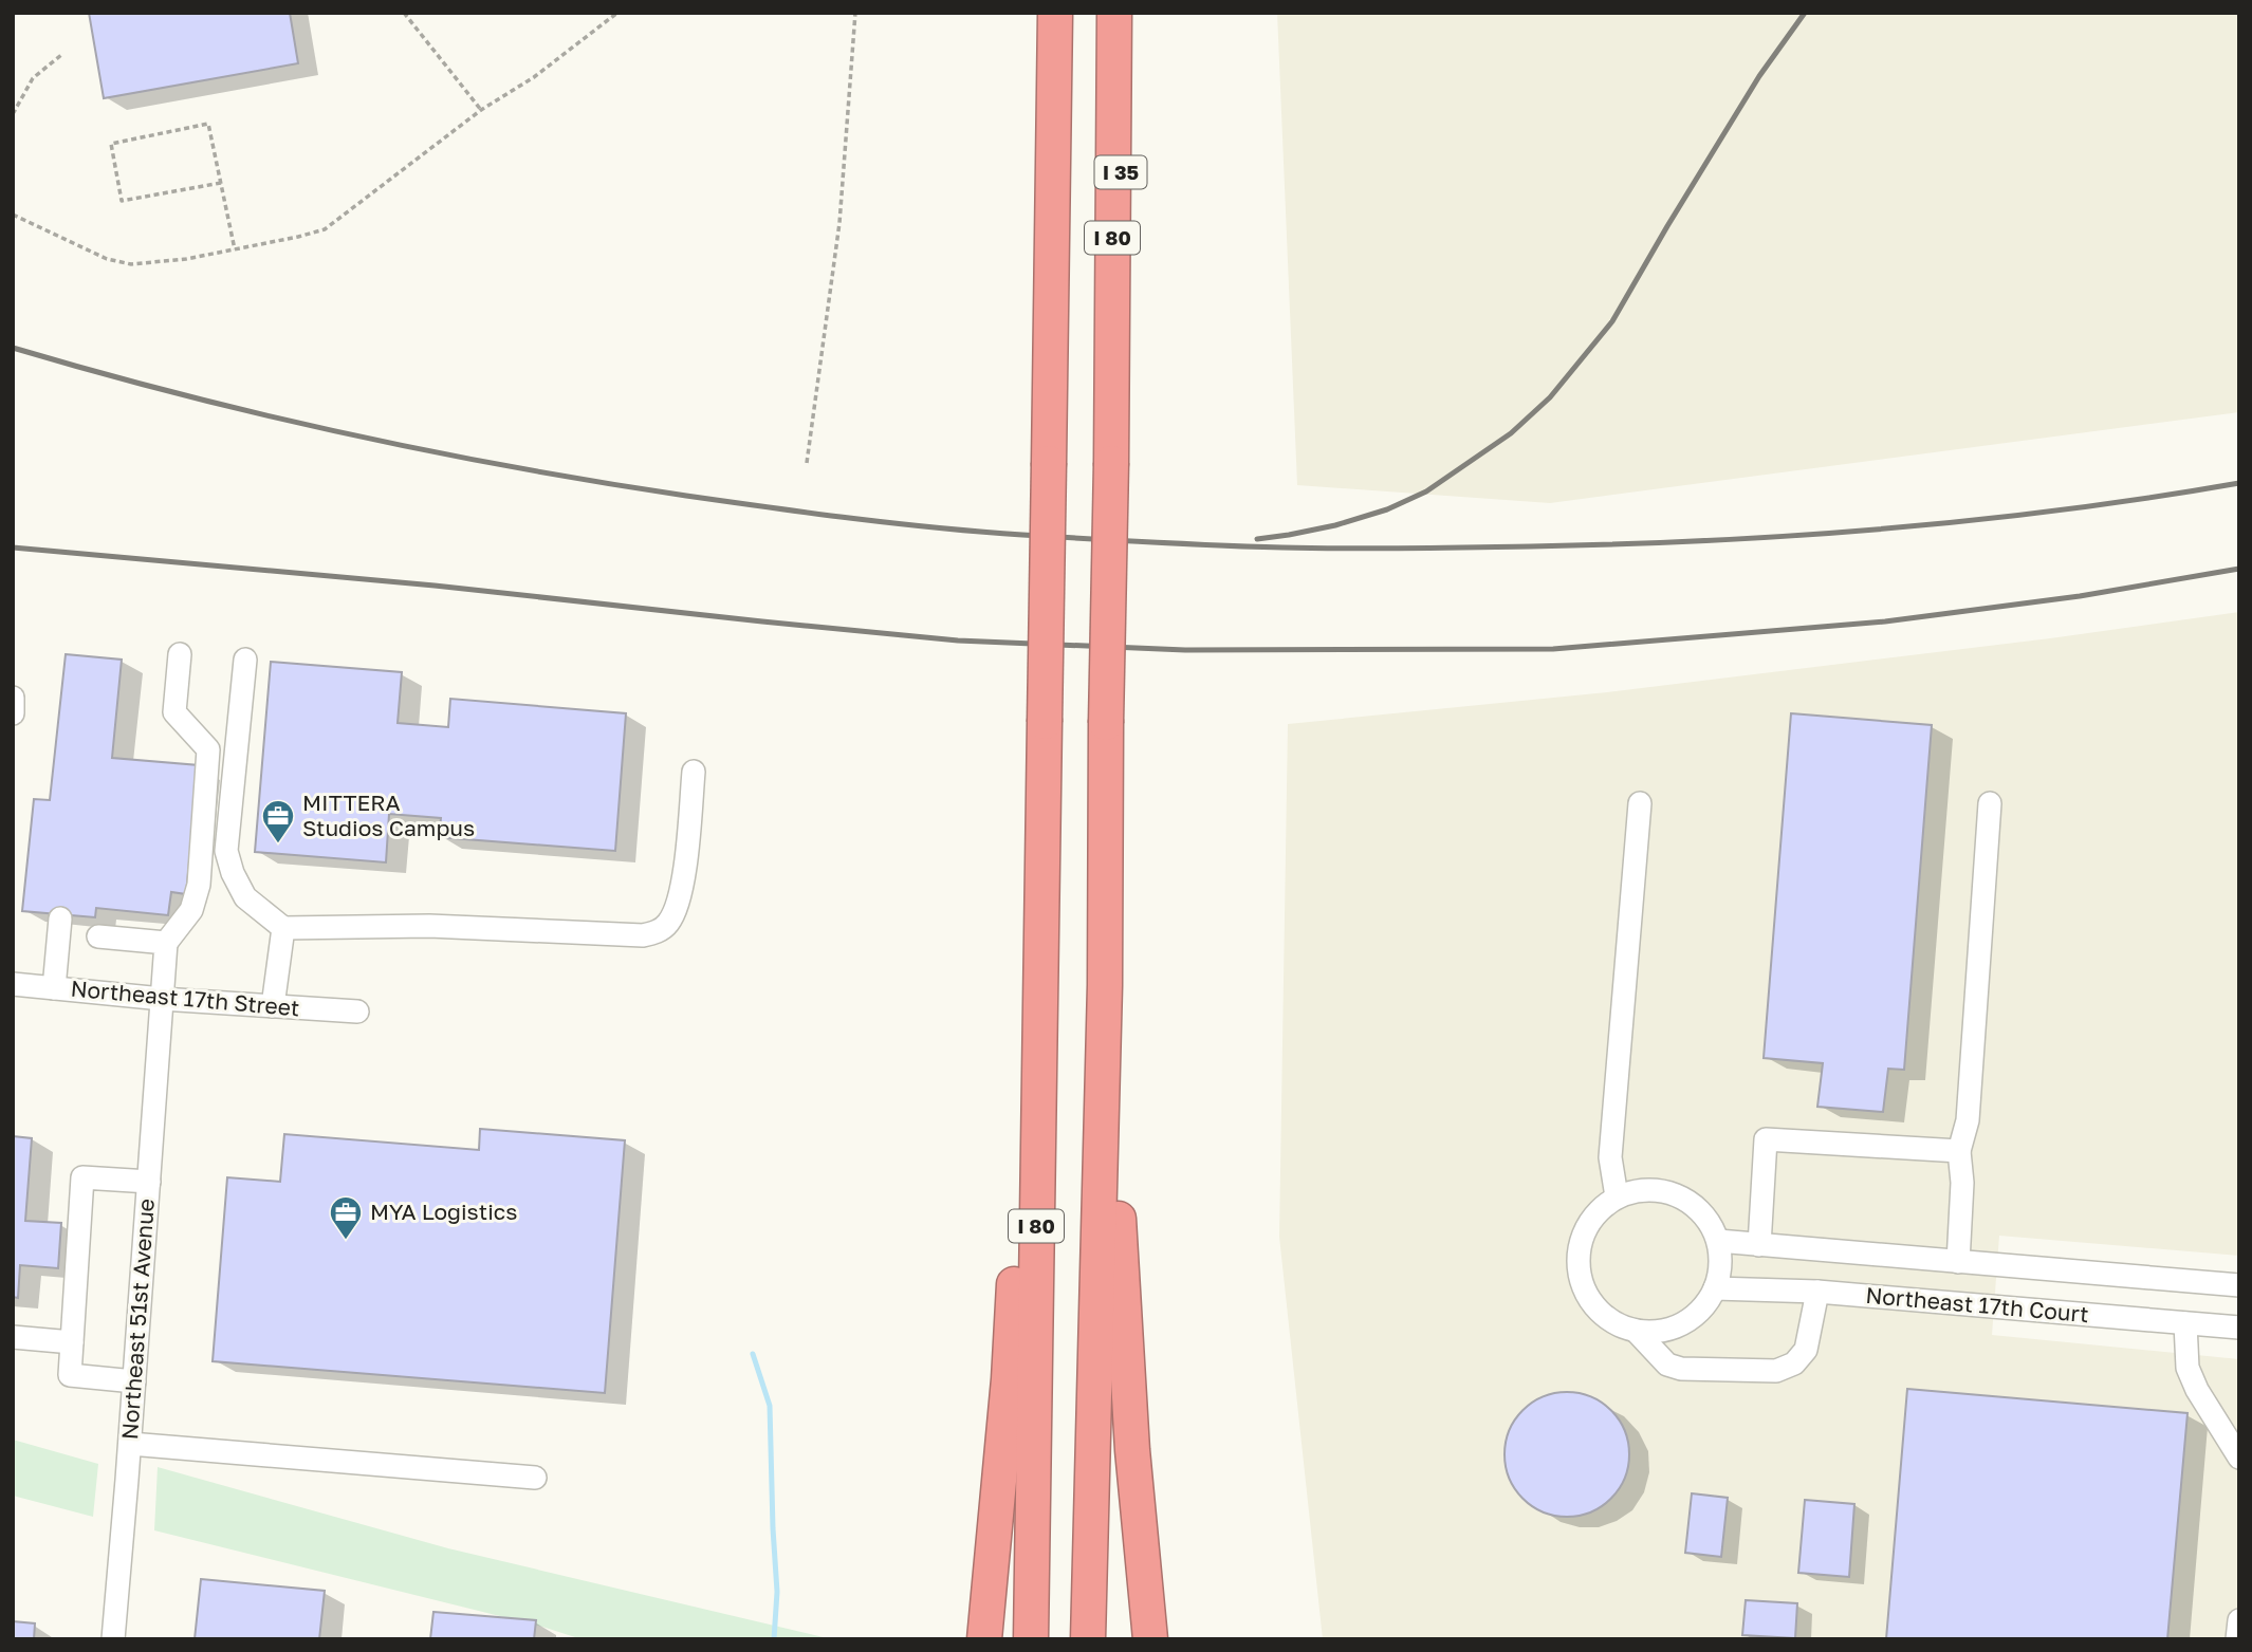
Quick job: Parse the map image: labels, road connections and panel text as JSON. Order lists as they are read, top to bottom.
{
  "streets": {
    "highway": ["I 35", "I 80"],
    "street": ["Northeast 17th Street", "Northeast 17th Court", "Northeast 51st Avenue"]
  },
  "crossings": [
    ["I 35", "I 80"],
    ["Northeast 17th Street", "Northeast 51st Avenue"]
  ],
  "places": {
    "office": ["MITTERA Studios Campus", "MYA Logistics"]
  }
}
